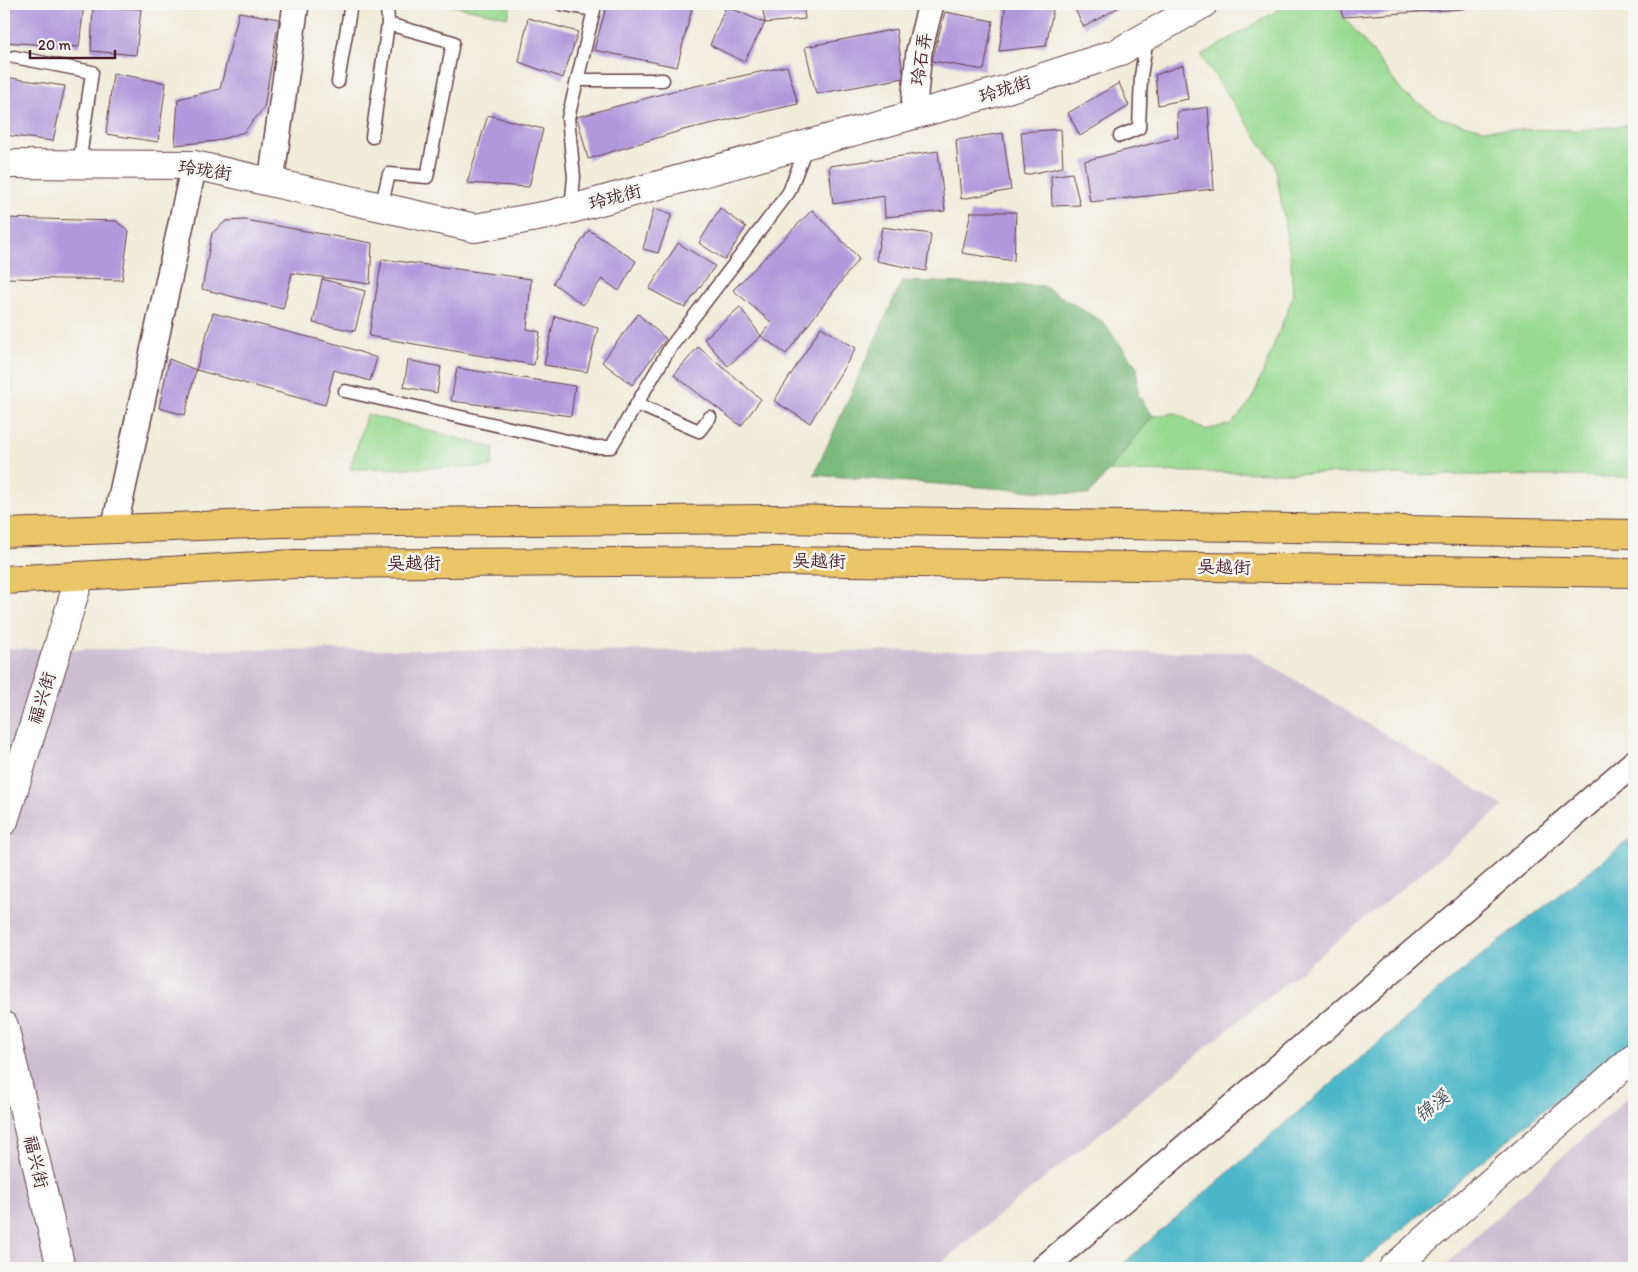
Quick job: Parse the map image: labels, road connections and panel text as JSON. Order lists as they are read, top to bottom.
{
  "streets": {
    "highway": ["吴越街"],
    "street": ["玲石弄", "玲珑街", "福兴街"]
  },
  "crossings": [
    ["玲石弄", "玲珑街"],
    ["吴越街", "福兴街"]
  ],
  "water": ["锦溪"],
  "scale_bar": "20 m"
}
